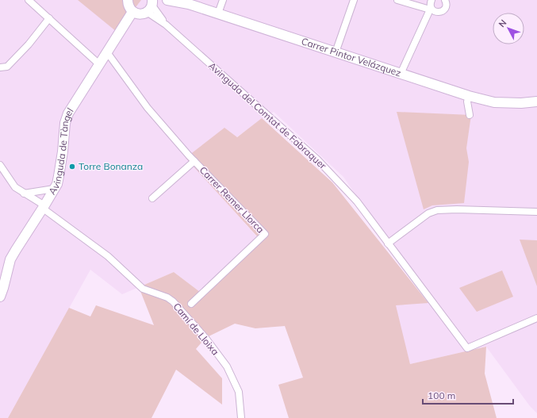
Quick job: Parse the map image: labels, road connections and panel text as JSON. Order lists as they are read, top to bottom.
{
  "streets": {
    "street": [
      "Carrer Pintor Velázquez",
      "Avinguda del Comtat de Fabraquer",
      "Avinguda de Tàngel",
      "Carrer Remer Llorca",
      "Camí de Lloixa"
    ]
  },
  "crossings": [
    ["Avinguda de Tàngel", "Carrer Remer Llorca"],
    ["Avinguda de Tàngel", "Camí de Lloixa"]
  ],
  "places": ["Torre Bonanza"],
  "scale_bar": "100 m",
  "north": "top left"
}
